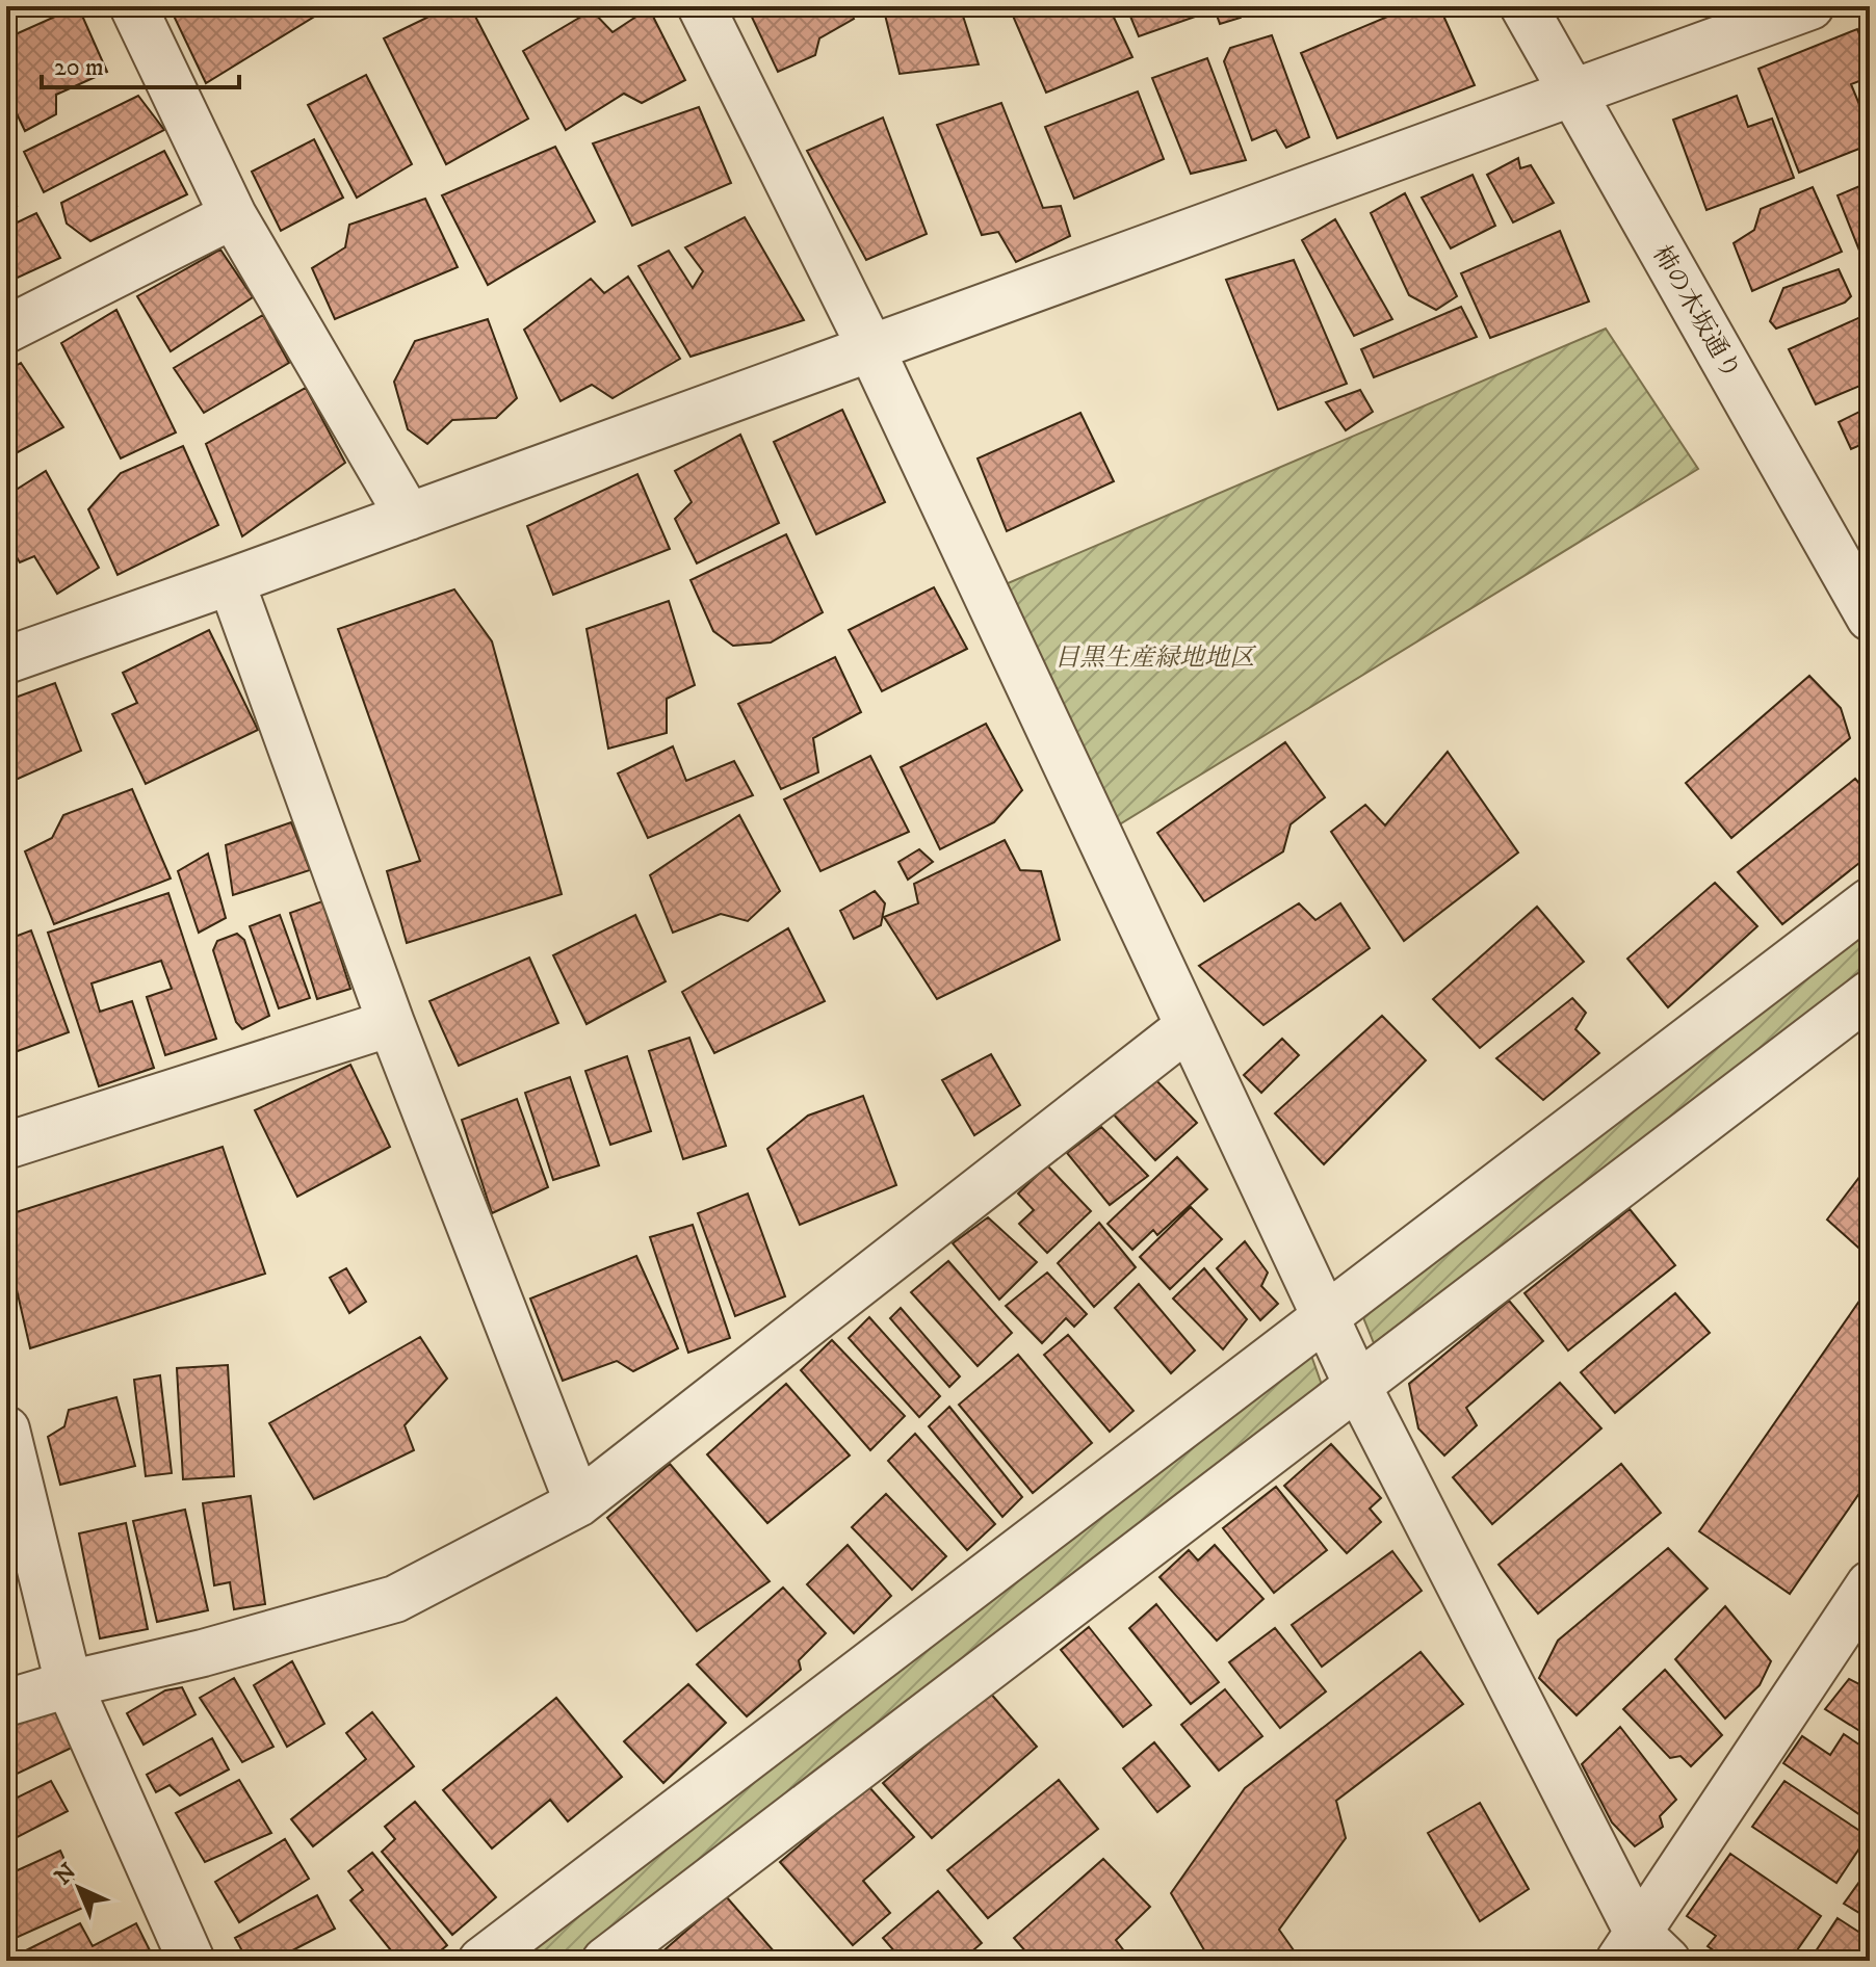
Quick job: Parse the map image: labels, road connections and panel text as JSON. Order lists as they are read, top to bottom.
{
  "streets": {
    "street": ["柿の木坂通り"]
  },
  "parks": ["目黒生産緑地地区"],
  "scale_bar": "20 m",
  "north": "top left"
}
